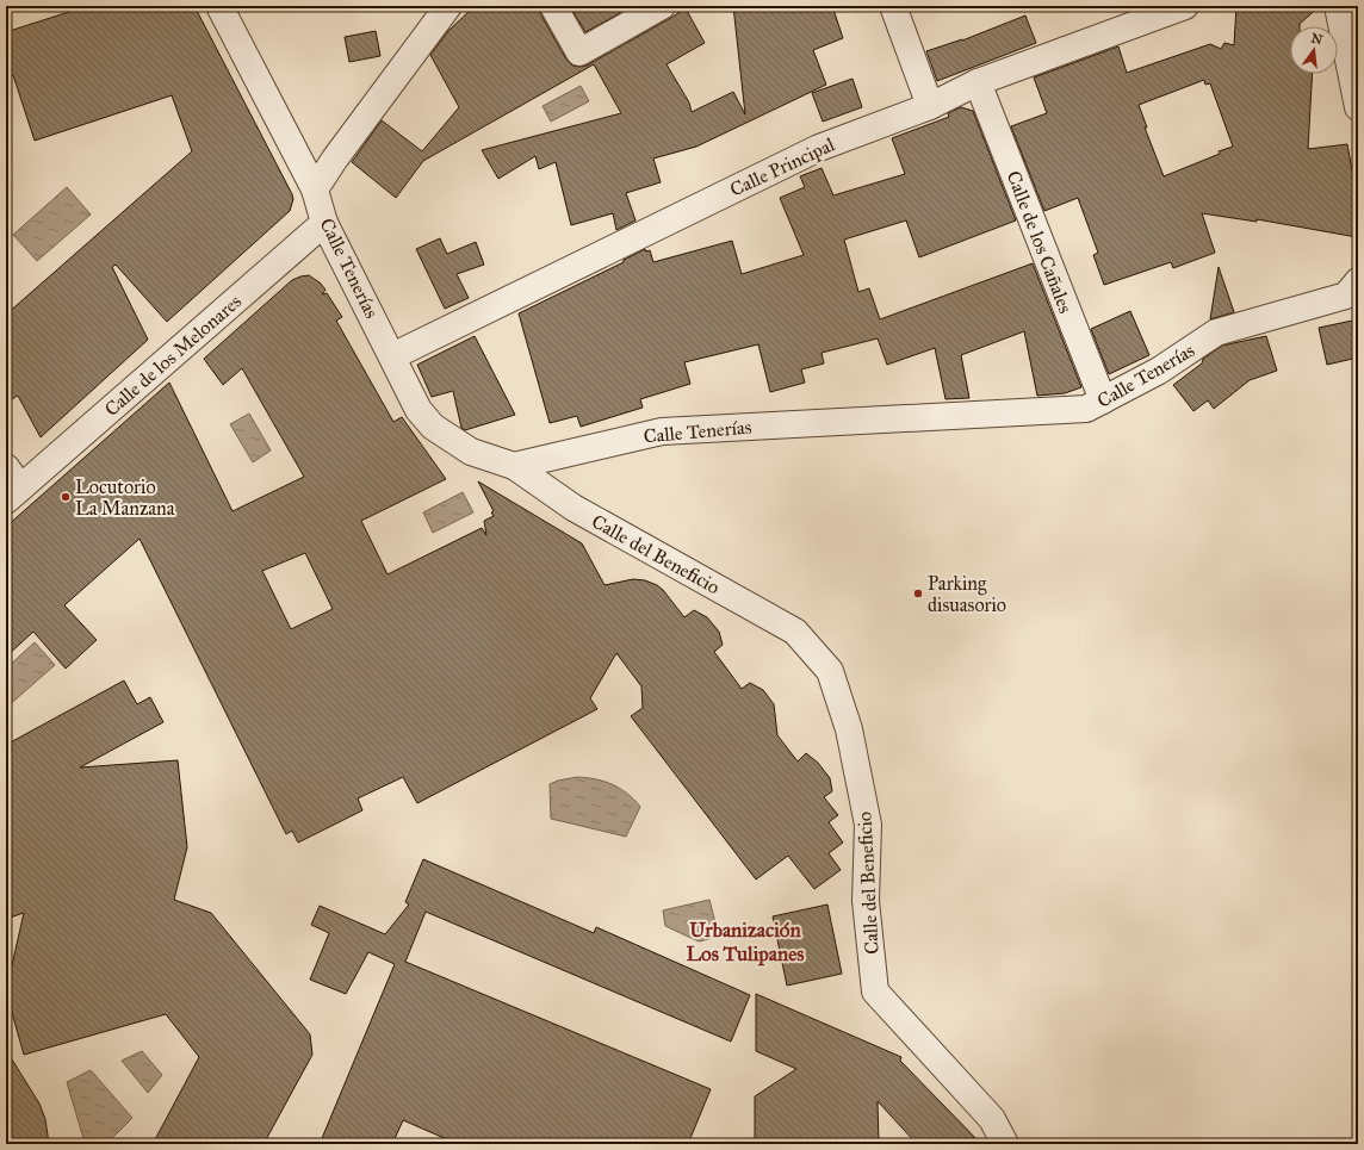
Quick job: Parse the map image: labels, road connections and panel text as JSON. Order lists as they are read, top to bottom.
{
  "streets": {
    "street": [
      "Calle Principal",
      "Calle de los Cañales",
      "Calle Tenerías",
      "Calle de los Melonares",
      "Calle del Beneficio"
    ]
  },
  "crossings": [
    ["Calle Principal", "Calle de los Cañales"],
    ["Calle Principal", "Calle Tenerías"],
    ["Calle de los Cañales", "Calle Tenerías"],
    ["Calle Tenerías", "Calle de los Melonares"],
    ["Calle Tenerías", "Calle del Beneficio"]
  ],
  "districts": ["Urbanización Los Tulipanes"],
  "places": ["Locutorio La Manzana", "Parking disuasorio"],
  "north": "top"
}
